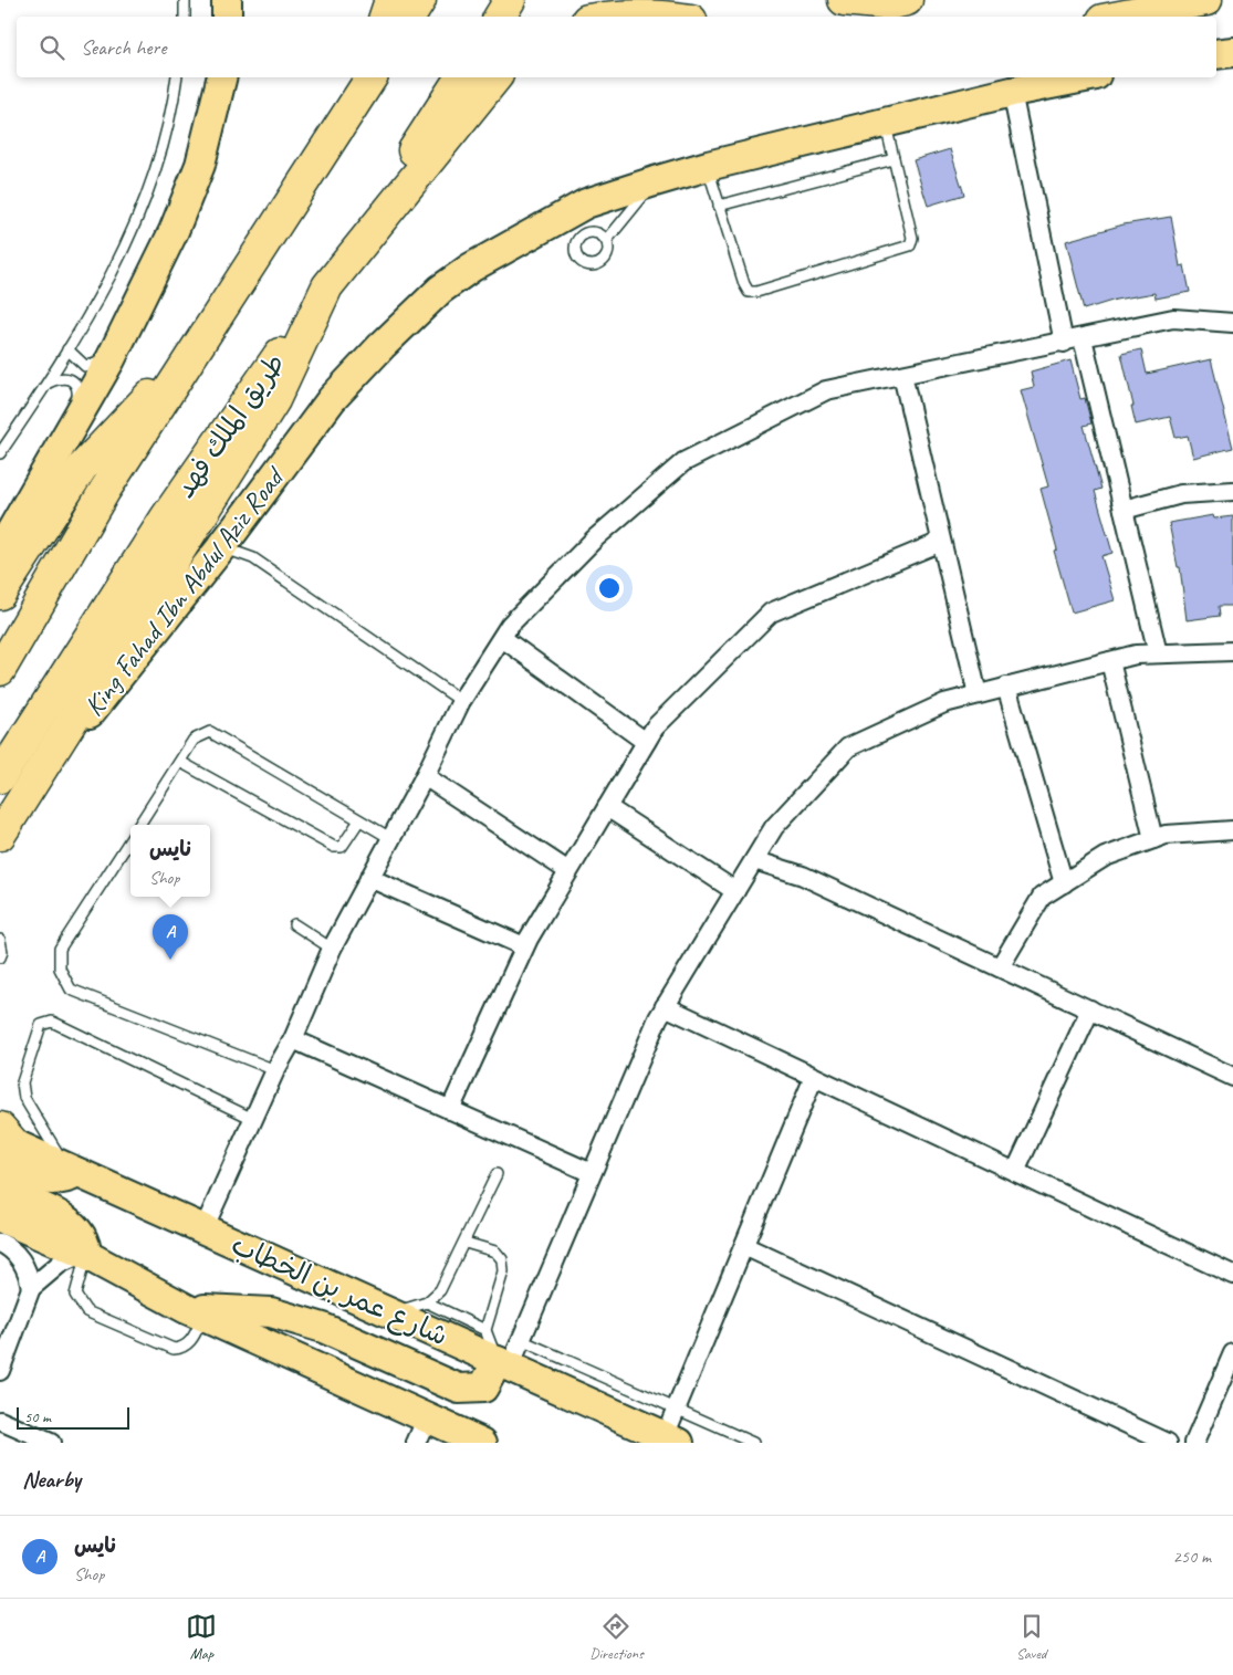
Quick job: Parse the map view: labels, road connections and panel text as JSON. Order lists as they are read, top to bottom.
{
  "streets": {
    "highway": ["طريق الملك فهد"],
    "main road": ["King Fahad Ibn Abdul Aziz Road", "شارع عمر بن الخطاب"]
  },
  "scale_bar": "50 m",
  "page": {
    "search": "Search here",
    "popup": ["نايس", "Shop"],
    "pins": "A",
    "scale": "50 m",
    "heading": "Nearby",
    "list": [
      {
        "mark": "A",
        "name": "نايس",
        "note": "Shop",
        "value": "250 m"
      }
    ],
    "nav": ["Map", "Directions", "Saved"]
  }
}
